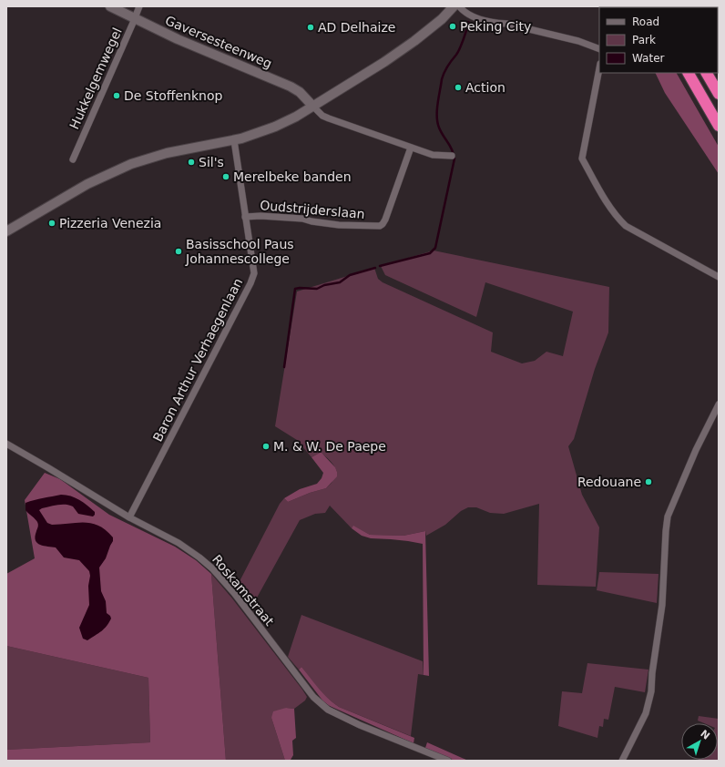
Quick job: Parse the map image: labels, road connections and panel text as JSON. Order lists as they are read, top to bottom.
{
  "streets": {
    "main road": ["Gaversesteenweg"],
    "street": [
      "Hukkelgemwegel",
      "Oudstrijderslaan",
      "Baron Arthur Verhaegenlaan",
      "Roskamstraat"
    ]
  },
  "crossings": [
    ["Gaversesteenweg", "Hukkelgemwegel"],
    ["Oudstrijderslaan", "Baron Arthur Verhaegenlaan"],
    ["Baron Arthur Verhaegenlaan", "Roskamstraat"]
  ],
  "places": [
    "Peking City",
    "AD Delhaize",
    "Action",
    "De Stoffenknop",
    "Sil's",
    "Merelbeke banden",
    "Pizzeria Venezia",
    "Basisschool Paus Johannescollege",
    "M. & W. De Paepe",
    "Redouane"
  ],
  "legend": ["Road", "Park", "Water"],
  "north": "top right"
}
